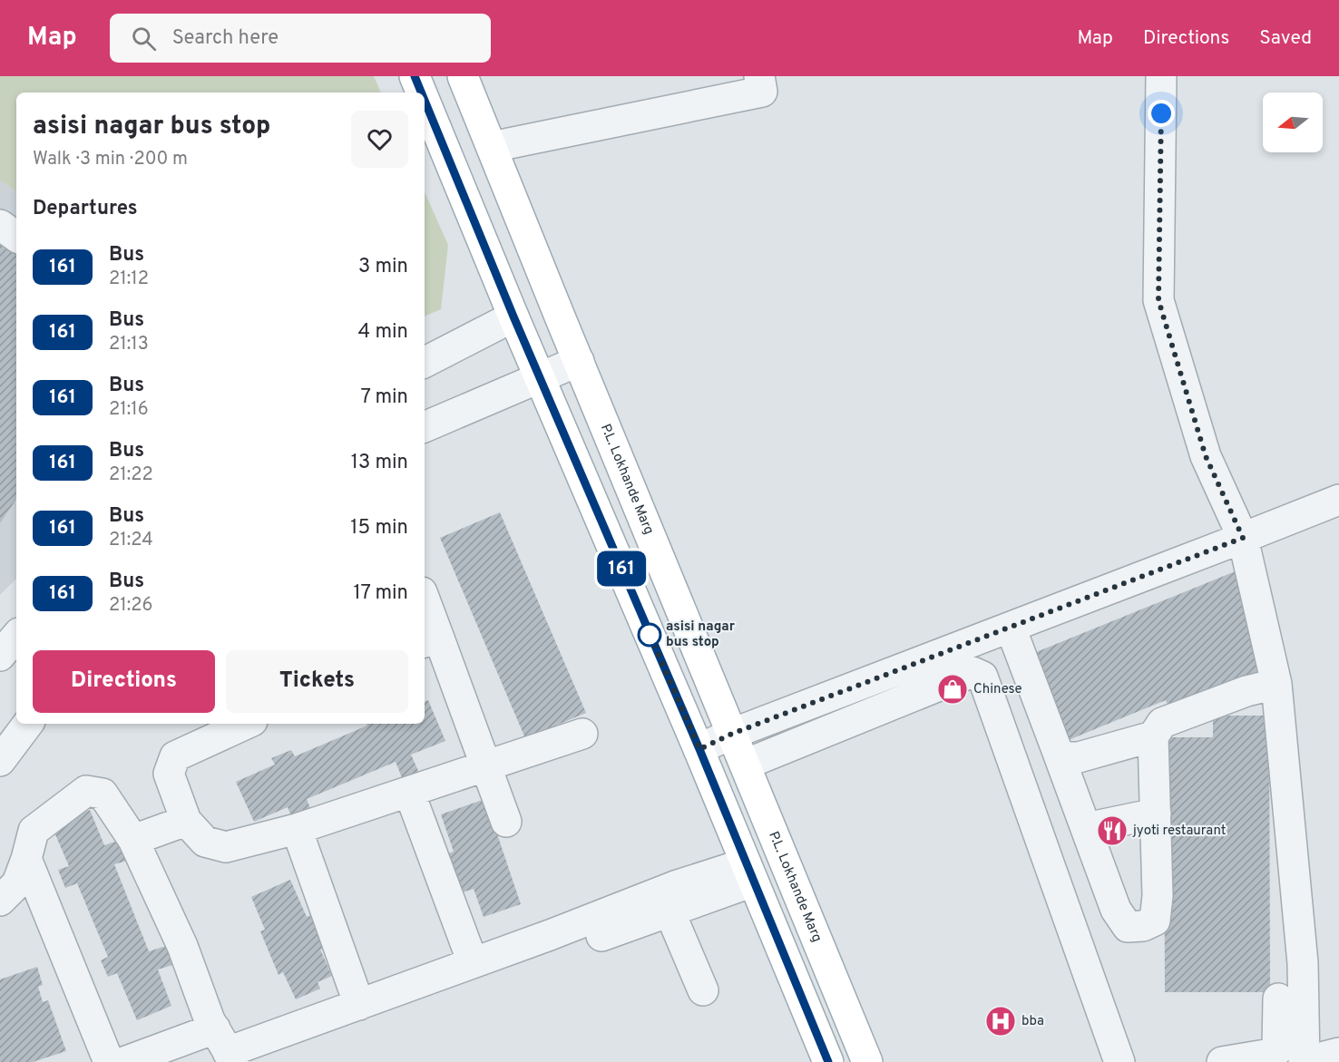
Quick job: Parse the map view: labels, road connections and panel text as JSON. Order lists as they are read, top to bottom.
{
  "streets": {
    "main road": ["P.L. Lokhande Marg"]
  },
  "places": {
    "other": ["asisi nagar bus stop"],
    "shop": ["Chinese"],
    "restaurant": ["jyoti restaurant"],
    "hospital": ["bba"]
  },
  "lines": ["bus line 161"],
  "north": "left",
  "page": {
    "header": "Map",
    "search": "Search here",
    "nav": ["Map", "Directions", "Saved"],
    "on_map": "161",
    "heading": [
      ["asisi nagar bus stop", "Walk · 3 min · 200 m"],
      "Departures"
    ],
    "list": [
      {
        "mark": "161",
        "name": "Bus",
        "note": "21:12",
        "value": "3 min"
      },
      {
        "mark": "161",
        "name": "Bus",
        "note": "21:13",
        "value": "4 min"
      },
      {
        "mark": "161",
        "name": "Bus",
        "note": "21:16",
        "value": "7 min"
      },
      {
        "mark": "161",
        "name": "Bus",
        "note": "21:22",
        "value": "13 min"
      },
      {
        "mark": "161",
        "name": "Bus",
        "note": "21:24",
        "value": "15 min"
      },
      {
        "mark": "161",
        "name": "Bus",
        "note": "21:26",
        "value": "17 min"
      }
    ],
    "buttons": ["Directions", "Tickets"]
  }
}
